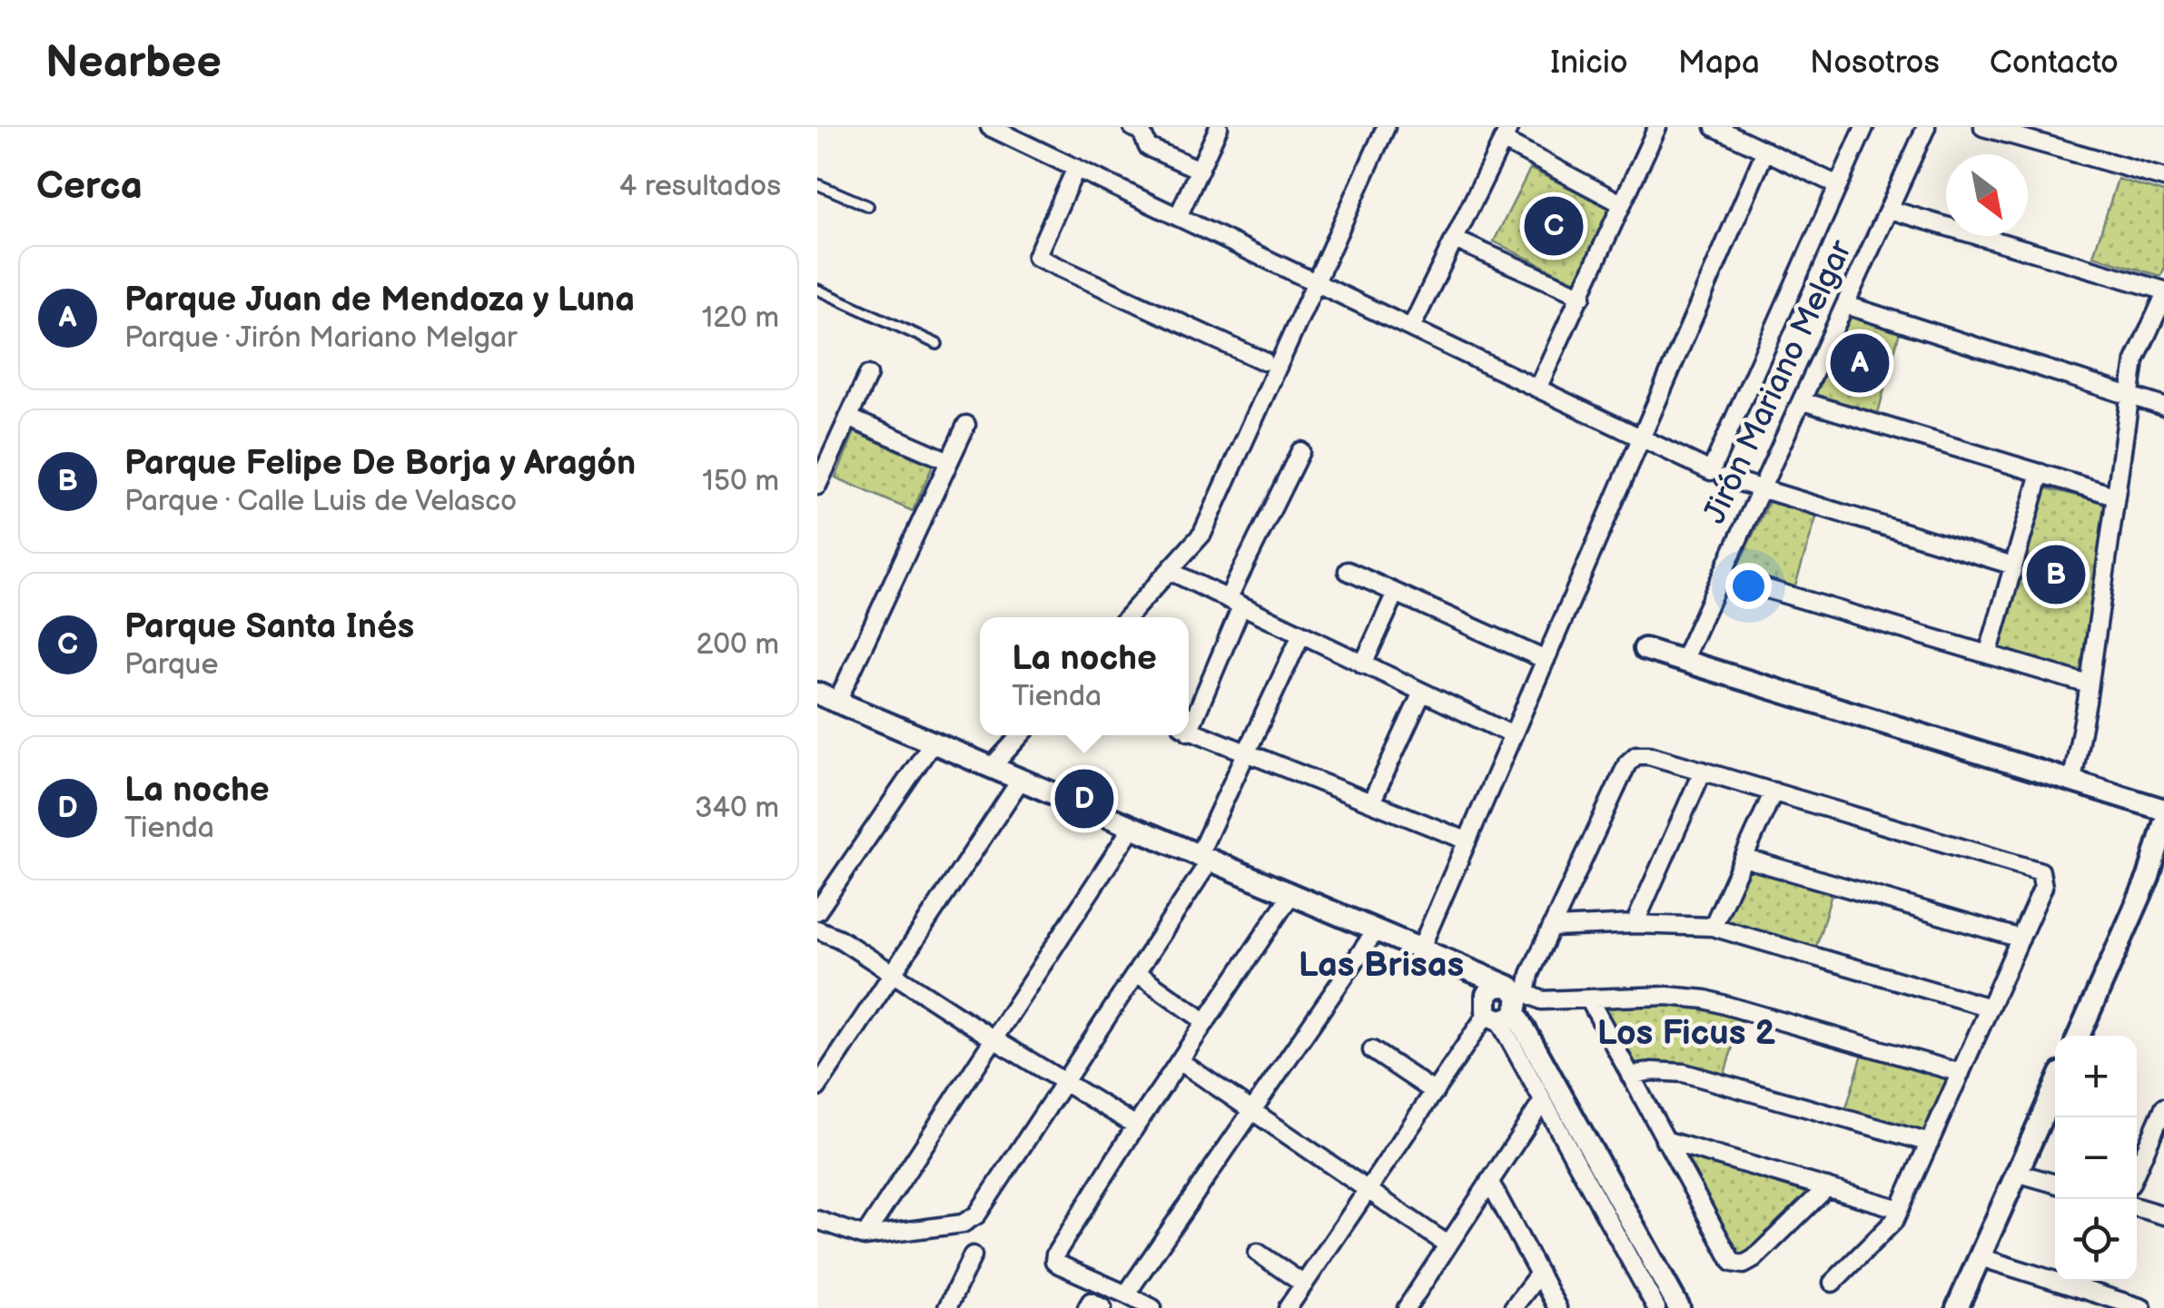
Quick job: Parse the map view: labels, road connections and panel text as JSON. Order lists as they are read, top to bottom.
{
  "streets": {
    "street": ["Jirón Mariano Melgar"]
  },
  "districts": ["Las Brisas", "Los Ficus 2"],
  "north": "bottom right",
  "page": {
    "header": "Nearbee",
    "nav": [
      "Inicio",
      "Mapa",
      "Nosotros",
      "Contacto"
    ],
    "heading": ["Cerca", "4 resultados"],
    "pins": [
      "C",
      "A",
      "B",
      "D"
    ],
    "list": [
      {
        "mark": "A",
        "name": "Parque Juan de Mendoza y Luna",
        "note": "Parque · Jirón Mariano Melgar",
        "value": "120 m"
      },
      {
        "mark": "B",
        "name": "Parque Felipe De Borja y Aragón",
        "note": "Parque · Calle Luis de Velasco",
        "value": "150 m"
      },
      {
        "mark": "C",
        "name": "Parque Santa Inés",
        "note": "Parque",
        "value": "200 m"
      },
      {
        "mark": "D",
        "name": "La noche",
        "note": "Tienda",
        "value": "340 m"
      }
    ],
    "popup": ["La noche", "Tienda"],
    "map_buttons": ["+", "−"]
  }
}
